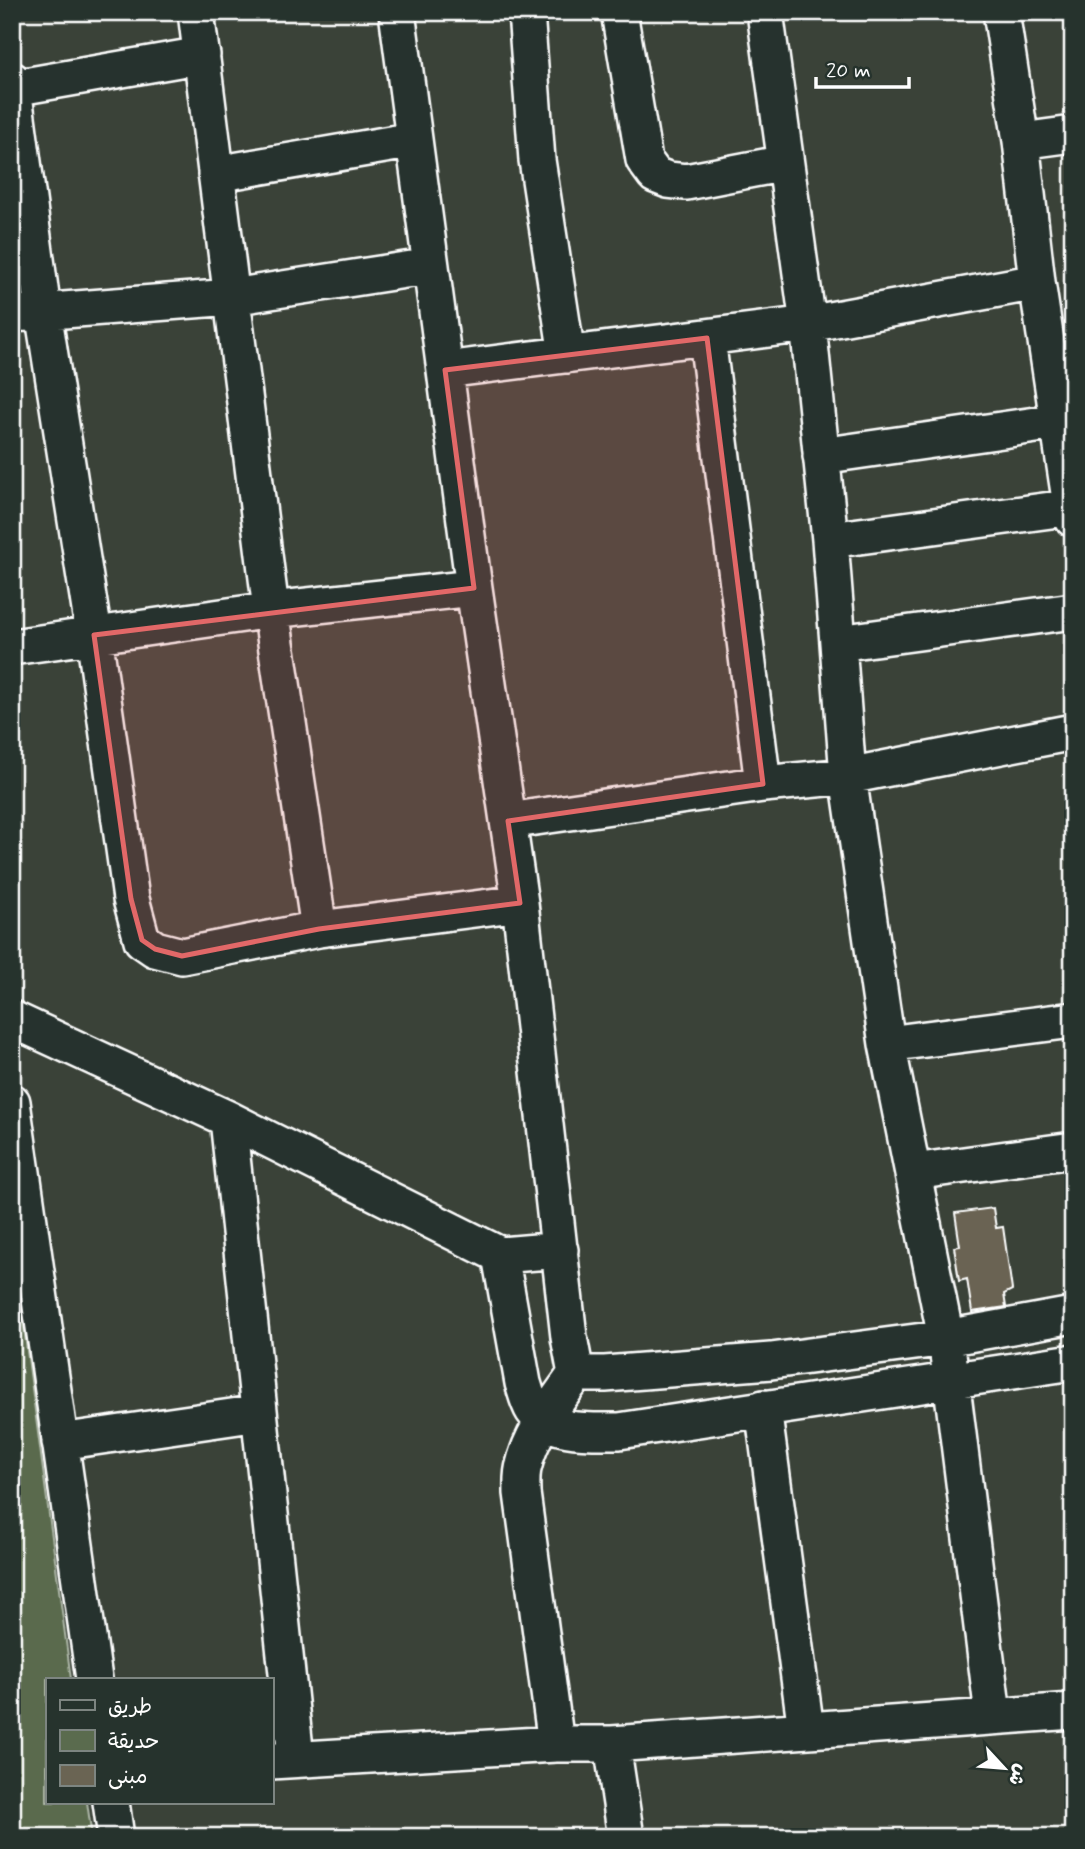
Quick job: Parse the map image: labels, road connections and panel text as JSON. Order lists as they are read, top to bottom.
{
  "legend": ["طريق", "حديقة", "مبنى"],
  "scale_bar": "20 m",
  "north": "bottom right"
}
